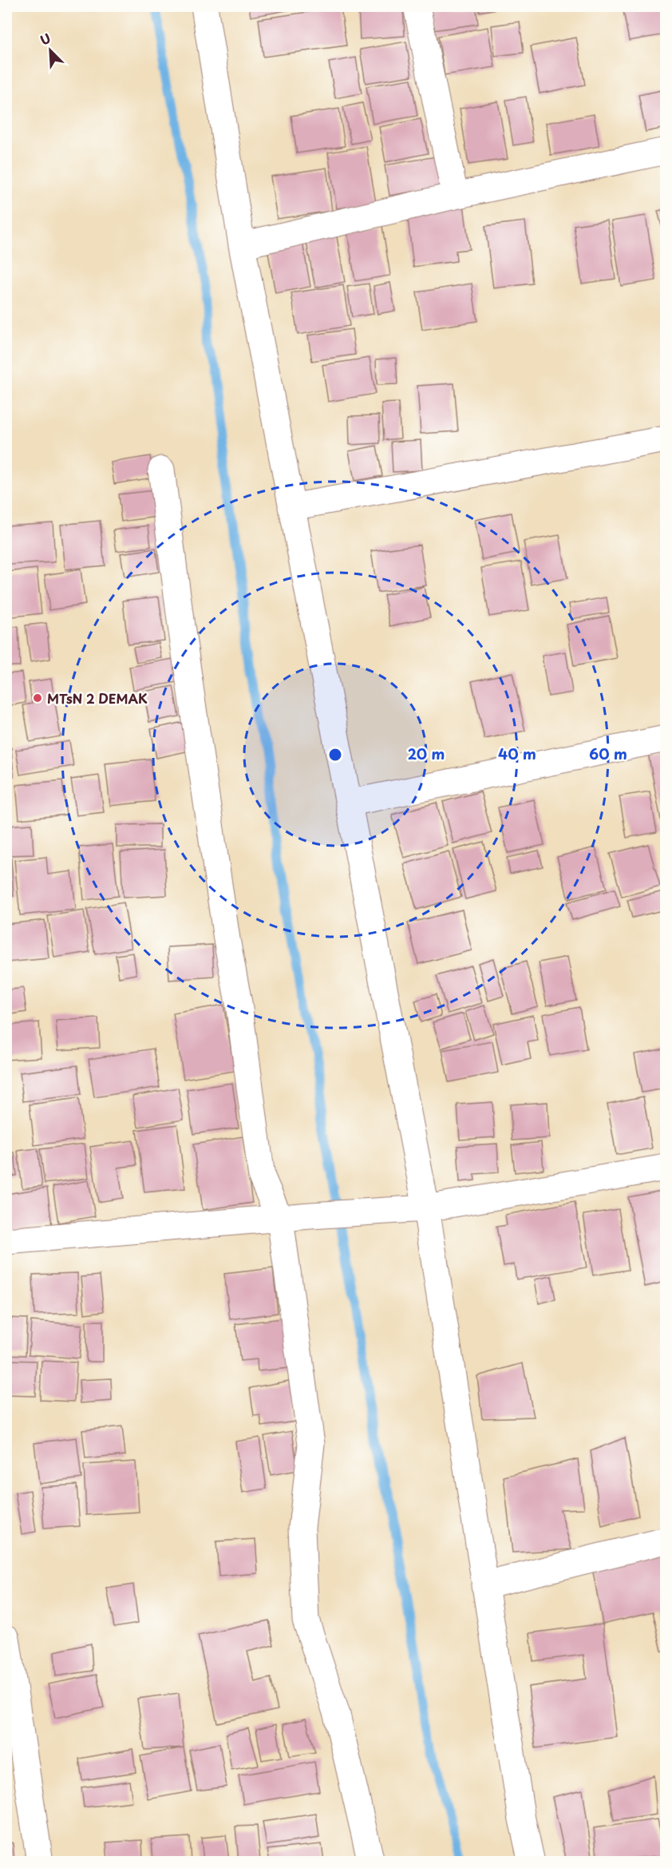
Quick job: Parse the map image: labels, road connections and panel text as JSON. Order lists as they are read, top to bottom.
{
  "places": ["MTsN 2 DEMAK"],
  "north": "top left",
  "rings": ["20 m", "40 m", "60 m"]
}
